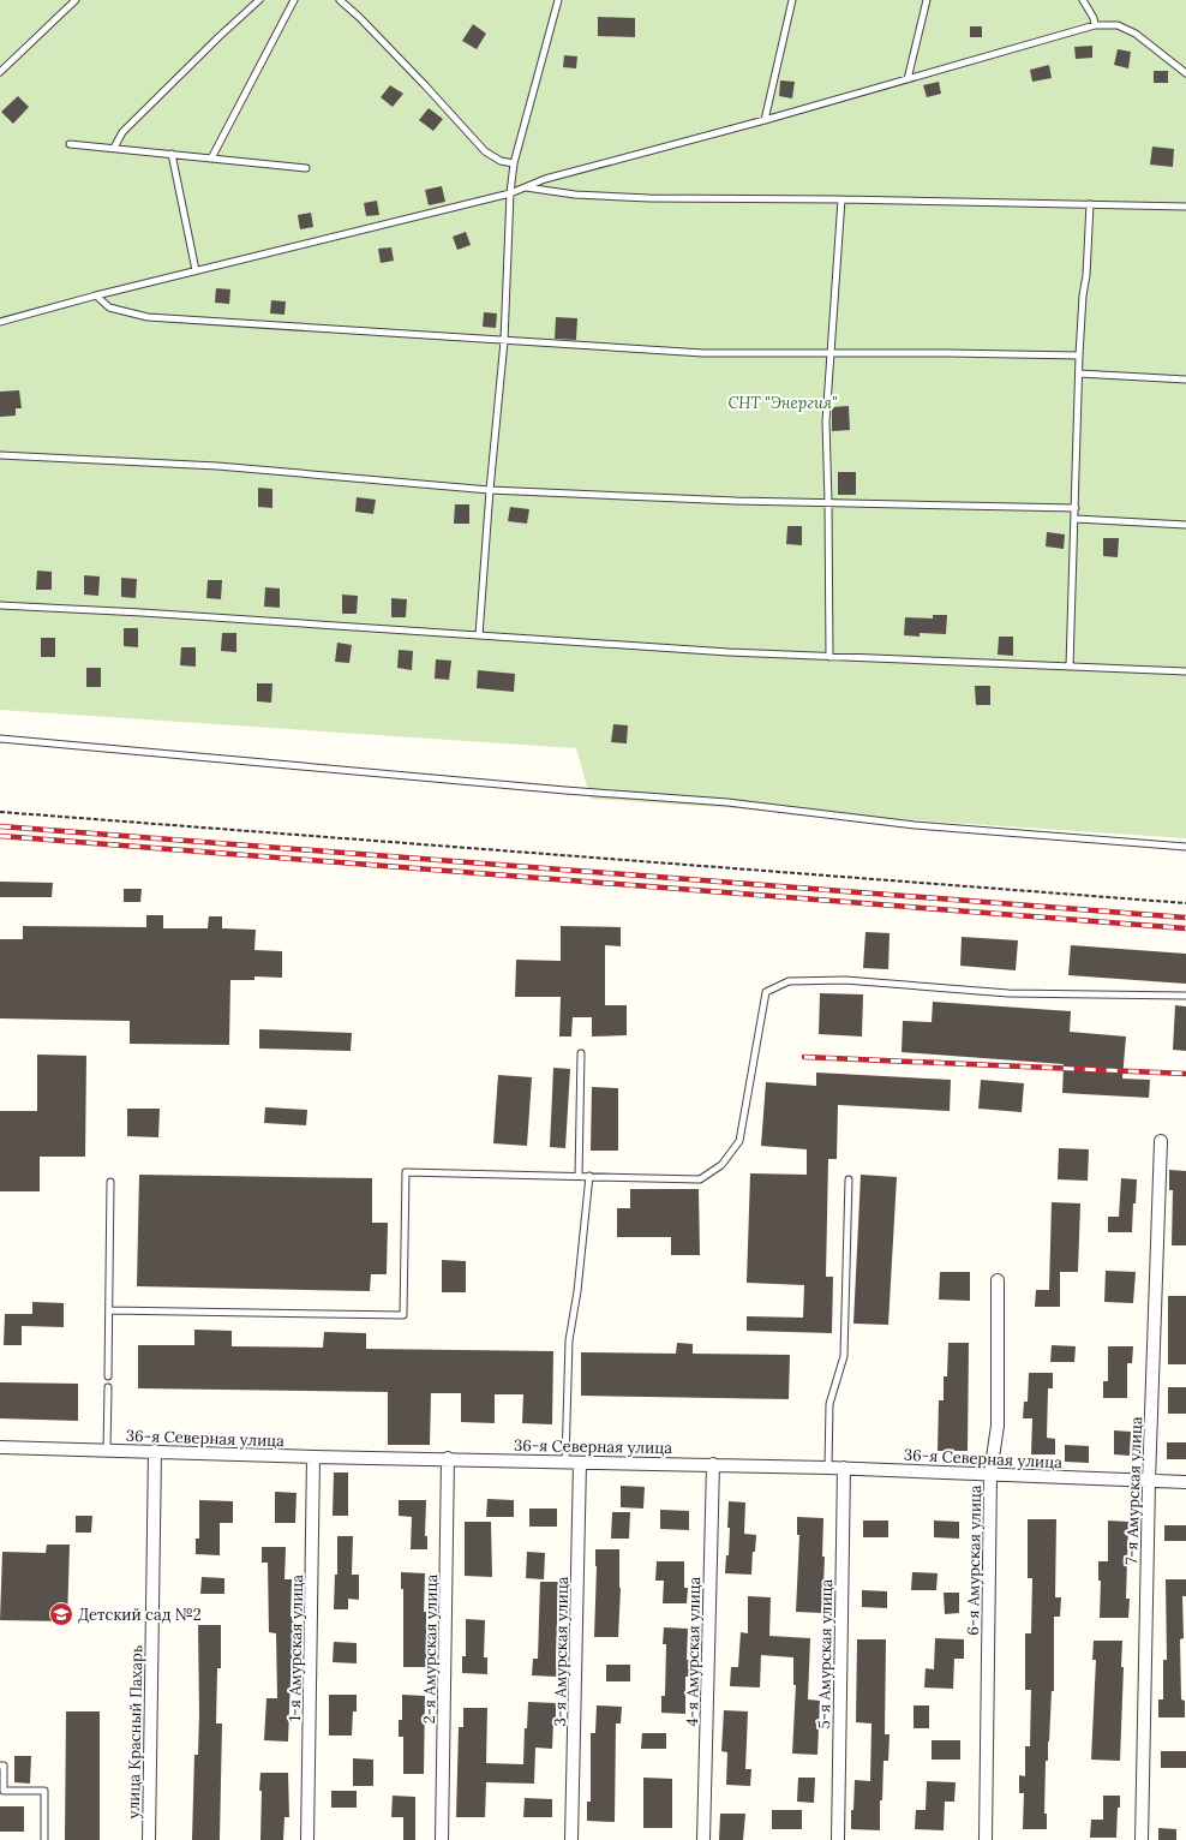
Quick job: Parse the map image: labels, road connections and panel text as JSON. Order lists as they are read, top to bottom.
{
  "streets": {
    "street": [
      "36-я Северная улица",
      "7-я Амурская улица",
      "6-я Амурская улица",
      "1-я Амурская улица",
      "2-я Амурская улица",
      "3-я Амурская улица",
      "4-я Амурская улица",
      "5-я Амурская улица",
      "улица Красный Пахарь"
    ]
  },
  "crossings": [
    ["36-я Северная улица", "7-я Амурская улица"],
    ["36-я Северная улица", "6-я Амурская улица"],
    ["36-я Северная улица", "1-я Амурская улица"],
    ["36-я Северная улица", "2-я Амурская улица"],
    ["36-я Северная улица", "3-я Амурская улица"],
    ["36-я Северная улица", "4-я Амурская улица"],
    ["36-я Северная улица", "5-я Амурская улица"],
    ["36-я Северная улица", "улица Красный Пахарь"]
  ],
  "parks": ["СНТ \"Энергия\""],
  "places": {
    "school or university": ["Детский сад №2"]
  }
}
